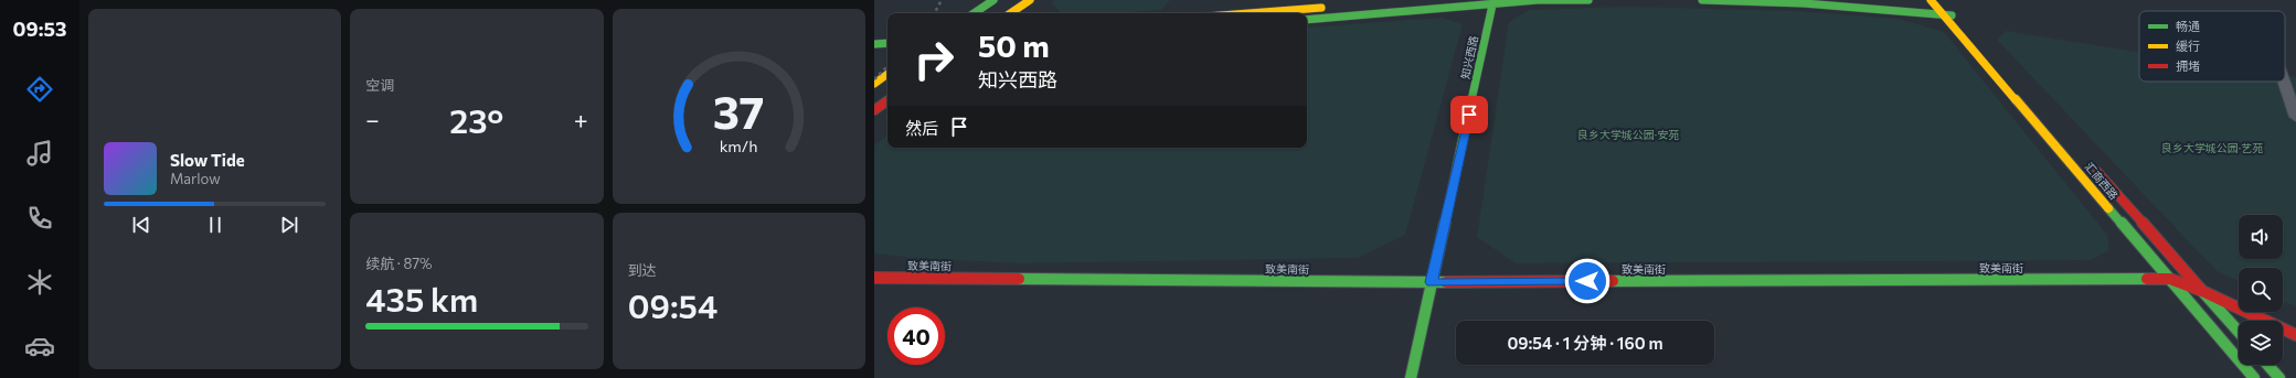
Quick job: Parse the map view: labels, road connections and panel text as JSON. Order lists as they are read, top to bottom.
{
  "streets": {
    "street": ["知兴西路", "汇商西路", "致美南街"]
  },
  "crossings": [
    ["知兴西路", "致美南街"],
    ["汇商西路", "致美南街"]
  ],
  "parks": ["良乡大学城公园·安苑", "良乡大学城公园·艺苑"],
  "legend": ["畅通", "缓行", "拥堵"],
  "page": {
    "tabs": "09:53",
    "tile": [
      "空调",
      ["续航 · 87%", "435 km"],
      ["到达", "09:54"]
    ],
    "turn": ["50 m", "知兴西路"],
    "heat": ["−", "23°", "+"],
    "then": "然后",
    "song": ["Slow Tide", "Marlow"],
    "limit": "40",
    "trip": "09:54 · 1 分钟 · 160 m",
    "gauge": ["37", "km/h"]
  }
}
